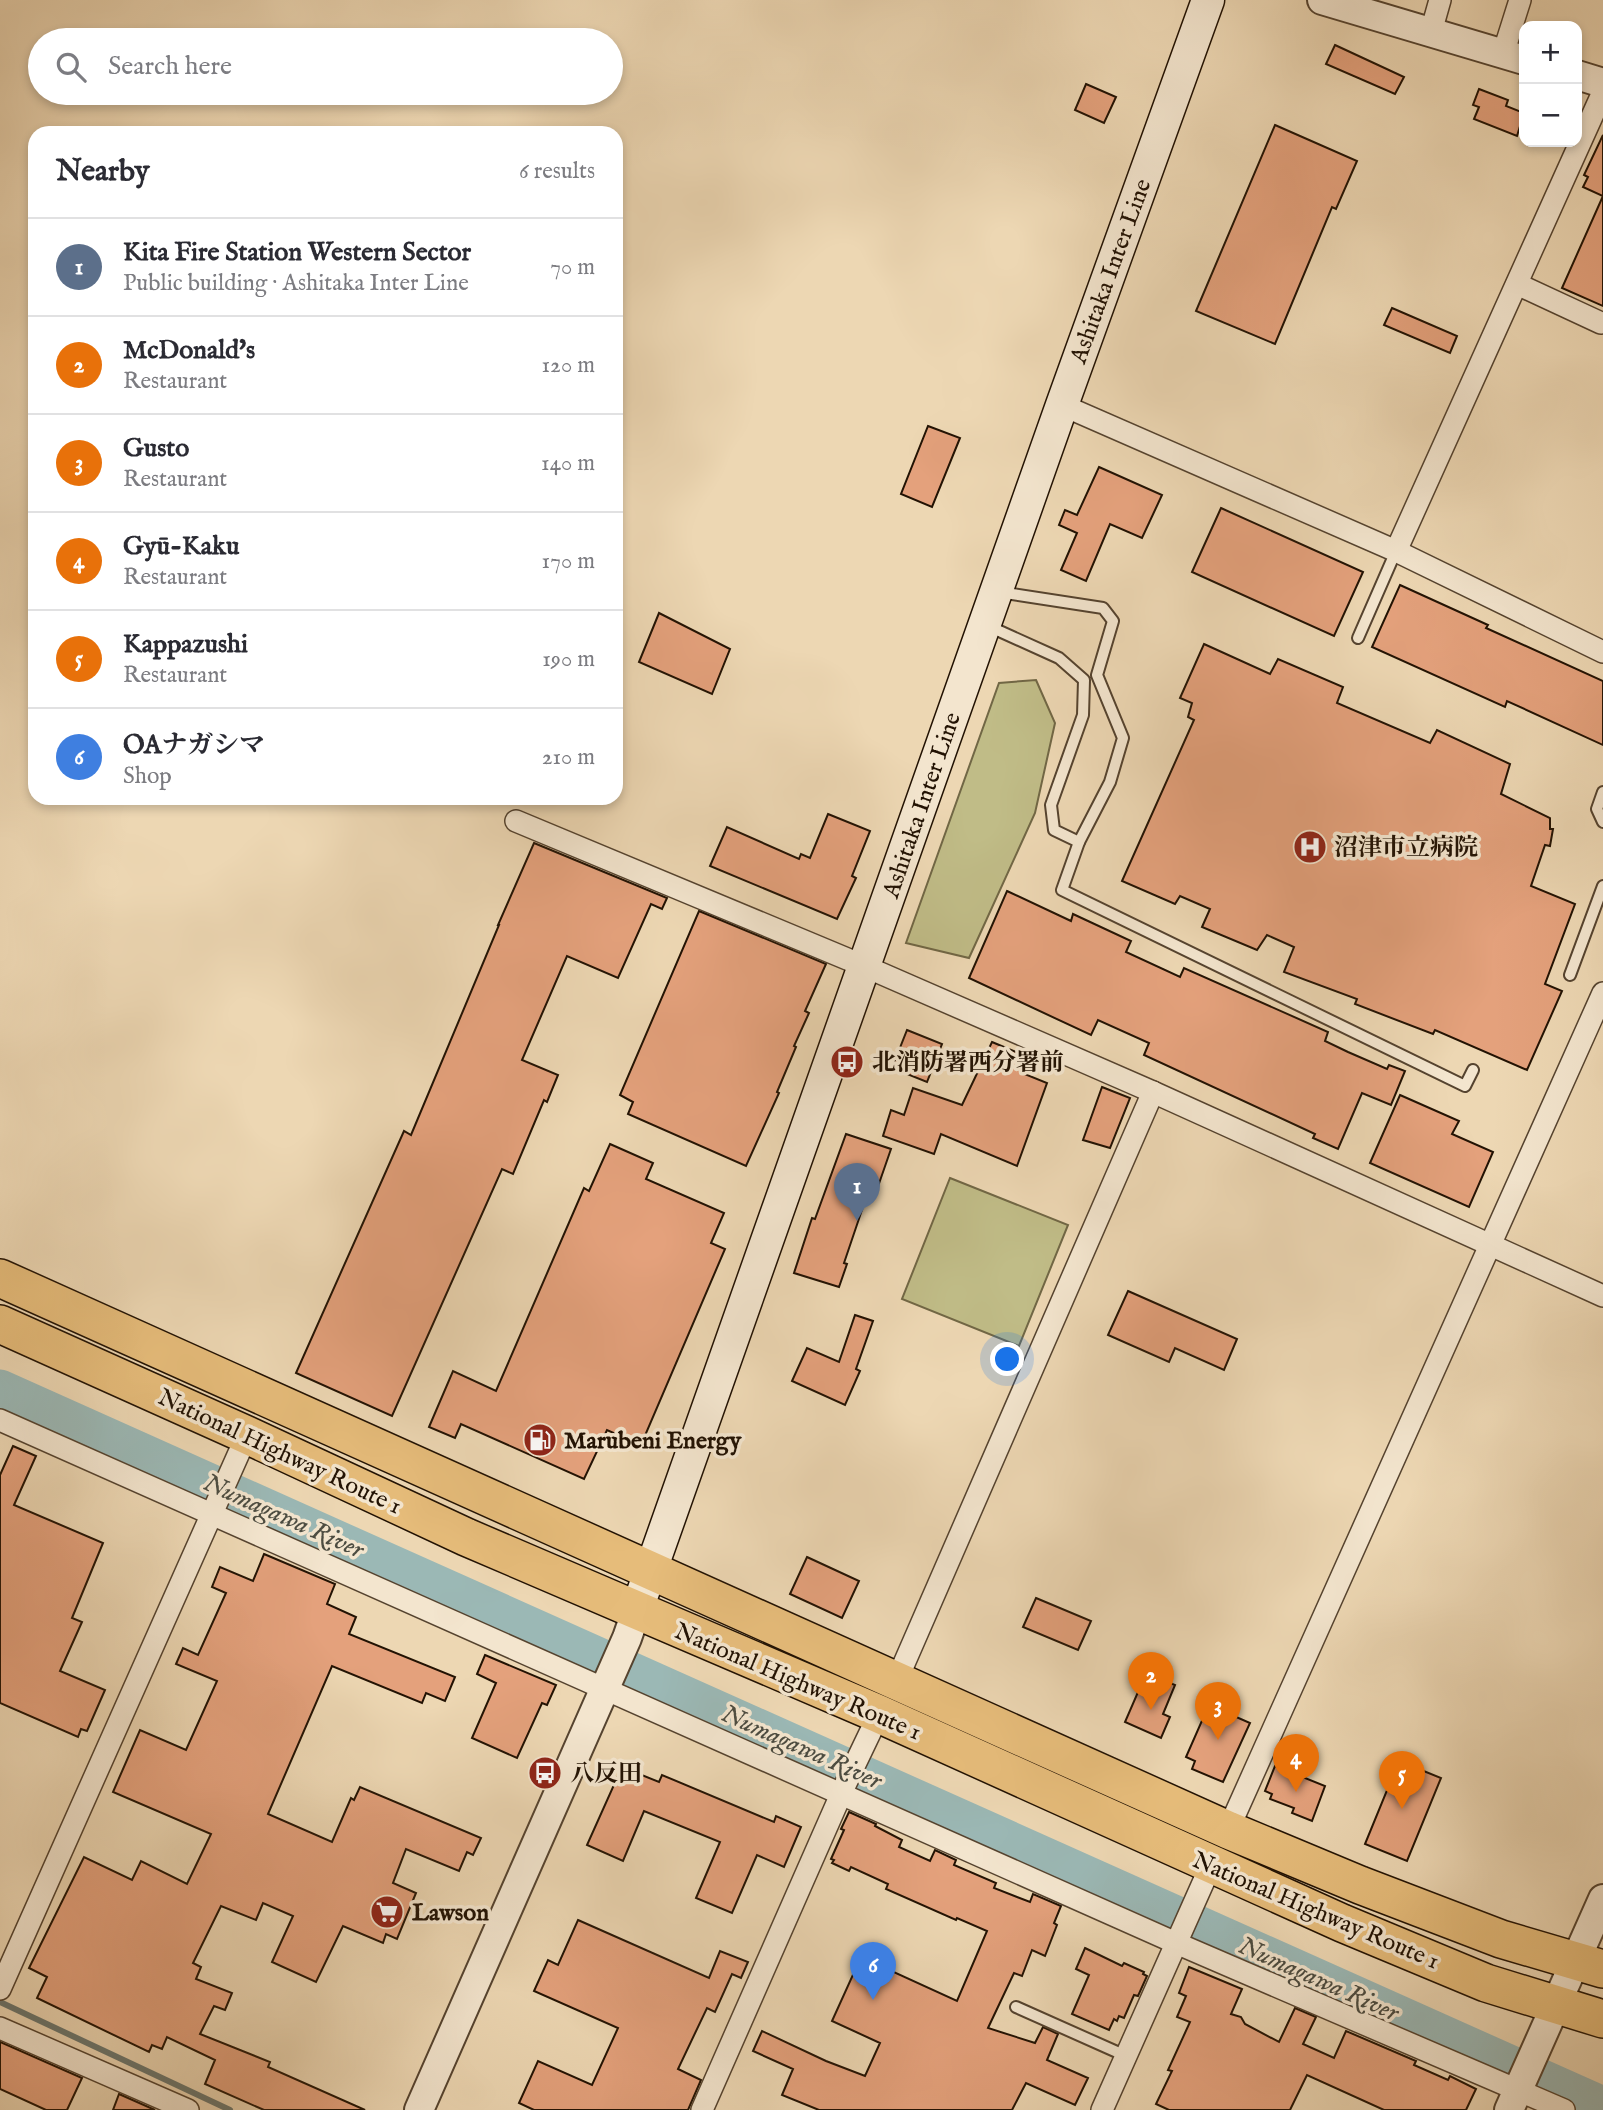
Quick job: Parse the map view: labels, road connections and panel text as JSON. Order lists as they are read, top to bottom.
{
  "streets": {
    "highway": ["National Highway Route 1"],
    "main road": ["Ashitaka Inter Line"]
  },
  "crossings": [
    ["Ashitaka Inter Line", "National Highway Route 1"]
  ],
  "water": ["Numagawa River"],
  "places": {
    "hospital": ["沼津市立病院"],
    "bus stop": ["北消防署西分署前", "八反田"],
    "fuel station": ["Marubeni Energy"],
    "supermarket": ["Lawson"]
  },
  "page": {
    "map_buttons": ["+", "−"],
    "search": "Search here",
    "heading": ["Nearby", "6 results"],
    "list": [
      {
        "mark": "1",
        "name": "Kita Fire Station Western Sector",
        "note": "Public building · Ashitaka Inter Line",
        "value": "70 m"
      },
      {
        "mark": "2",
        "name": "McDonald's",
        "note": "Restaurant",
        "value": "120 m"
      },
      {
        "mark": "3",
        "name": "Gusto",
        "note": "Restaurant",
        "value": "140 m"
      },
      {
        "mark": "4",
        "name": "Gyū-Kaku",
        "note": "Restaurant",
        "value": "170 m"
      },
      {
        "mark": "5",
        "name": "Kappazushi",
        "note": "Restaurant",
        "value": "190 m"
      },
      {
        "mark": "6",
        "name": "OAナガシマ",
        "note": "Shop",
        "value": "210 m"
      }
    ],
    "pins": [
      "1",
      "2",
      "3",
      "4",
      "5",
      "6"
    ]
  }
}
